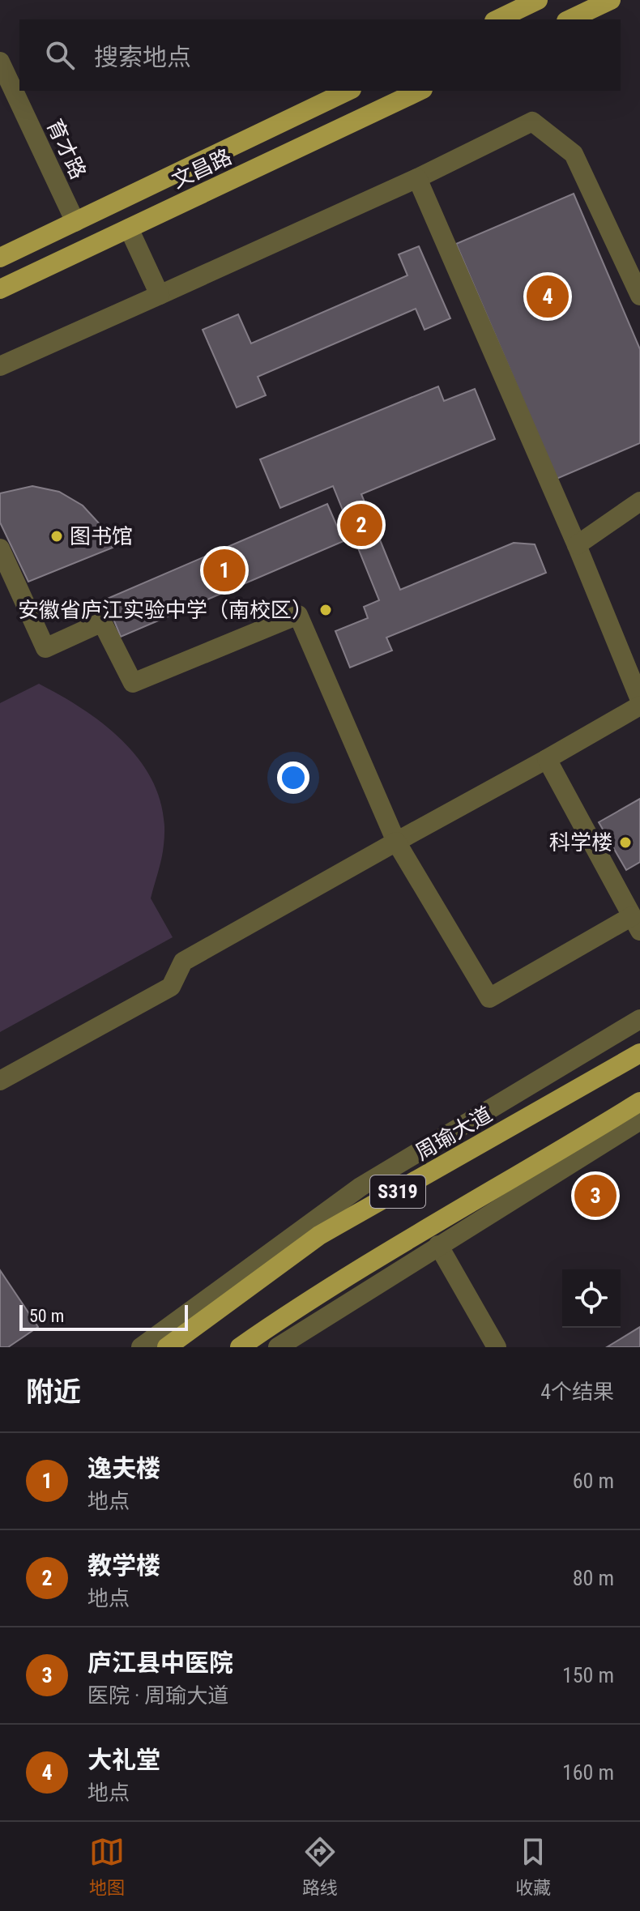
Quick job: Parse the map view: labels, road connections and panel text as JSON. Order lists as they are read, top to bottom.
{
  "streets": {
    "main road": ["文昌路", "周瑜大道", "S319"],
    "street": ["育才路"]
  },
  "crossings": [
    ["育才路", "文昌路"]
  ],
  "places": ["图书馆", "安徽省庐江实验中学（南校区）", "科学楼"],
  "scale_bar": "50 m",
  "page": {
    "search": "搜索地点",
    "pins": [
      "4",
      "2",
      "1",
      "3"
    ],
    "scale": "50 m",
    "heading": ["附近", "4个结果"],
    "list": [
      {
        "mark": "1",
        "name": "逸夫楼",
        "note": "地点",
        "value": "60 m"
      },
      {
        "mark": "2",
        "name": "教学楼",
        "note": "地点",
        "value": "80 m"
      },
      {
        "mark": "3",
        "name": "庐江县中医院",
        "note": "医院 · 周瑜大道",
        "value": "150 m"
      },
      {
        "mark": "4",
        "name": "大礼堂",
        "note": "地点",
        "value": "160 m"
      }
    ],
    "nav": ["地图", "路线", "收藏"]
  }
}
